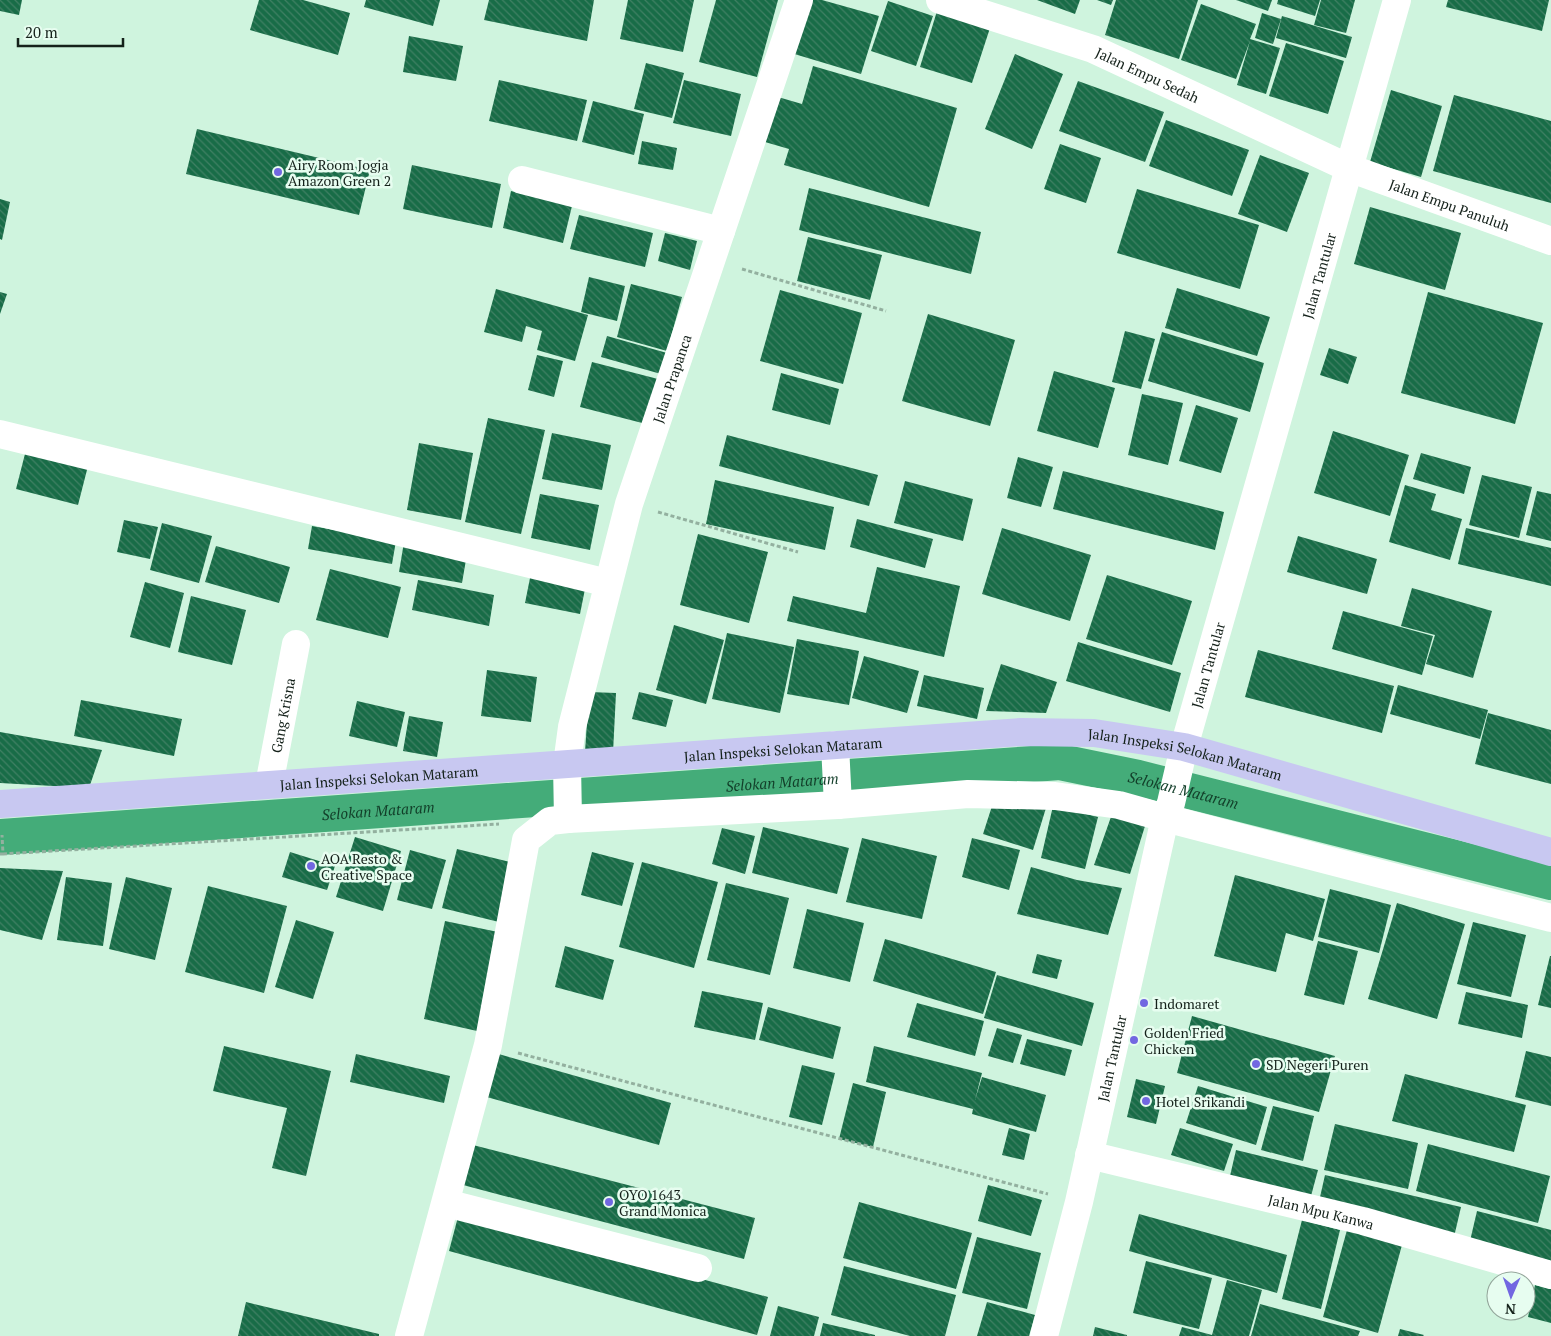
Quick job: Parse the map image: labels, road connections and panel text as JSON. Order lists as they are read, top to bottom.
{
  "streets": {
    "main road": ["Jalan Inspeksi Selokan Mataram"],
    "street": [
      "Jalan Empu Sedah",
      "Jalan Empu Panuluh",
      "Jalan Tantular",
      "Jalan Prapanca",
      "Gang Krisna",
      "Jalan Mpu Kanwa"
    ]
  },
  "crossings": [
    ["Jalan Empu Sedah", "Jalan Empu Panuluh"],
    ["Jalan Empu Sedah", "Jalan Tantular"],
    ["Jalan Empu Panuluh", "Jalan Tantular"],
    ["Jalan Tantular", "Jalan Inspeksi Selokan Mataram"],
    ["Jalan Tantular", "Jalan Mpu Kanwa"],
    ["Jalan Prapanca", "Jalan Inspeksi Selokan Mataram"],
    ["Gang Krisna", "Jalan Inspeksi Selokan Mataram"]
  ],
  "water": ["Selokan Mataram"],
  "places": [
    "Airy Room Jogja Amazon Green 2",
    "AOA Resto & Creative Space",
    "Indomaret",
    "Golden Fried Chicken",
    "SD Negeri Puren",
    "Hotel Srikandi",
    "OYO 1643 Grand Monica"
  ],
  "scale_bar": "20 m",
  "north": "bottom"
}
